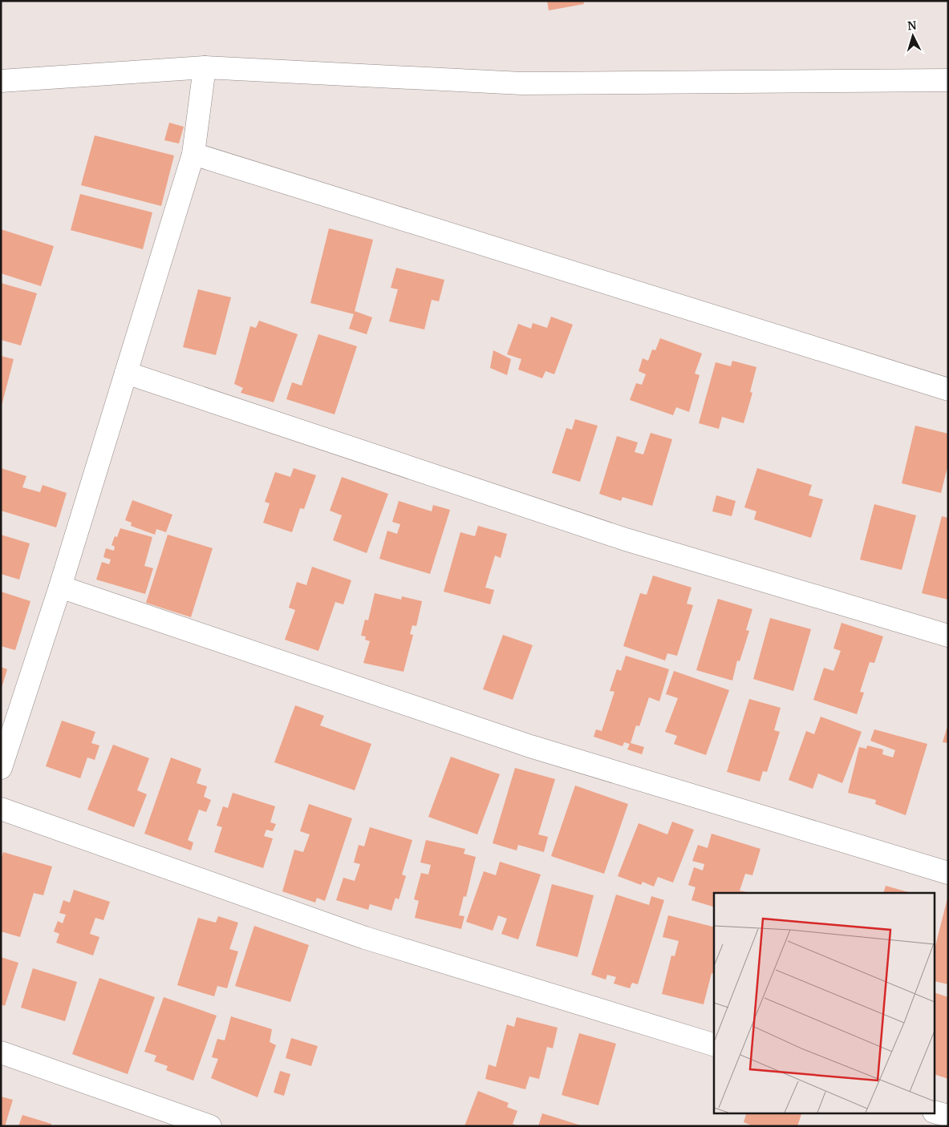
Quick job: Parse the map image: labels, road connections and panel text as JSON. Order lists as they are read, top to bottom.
{
  "north": "top"
}
